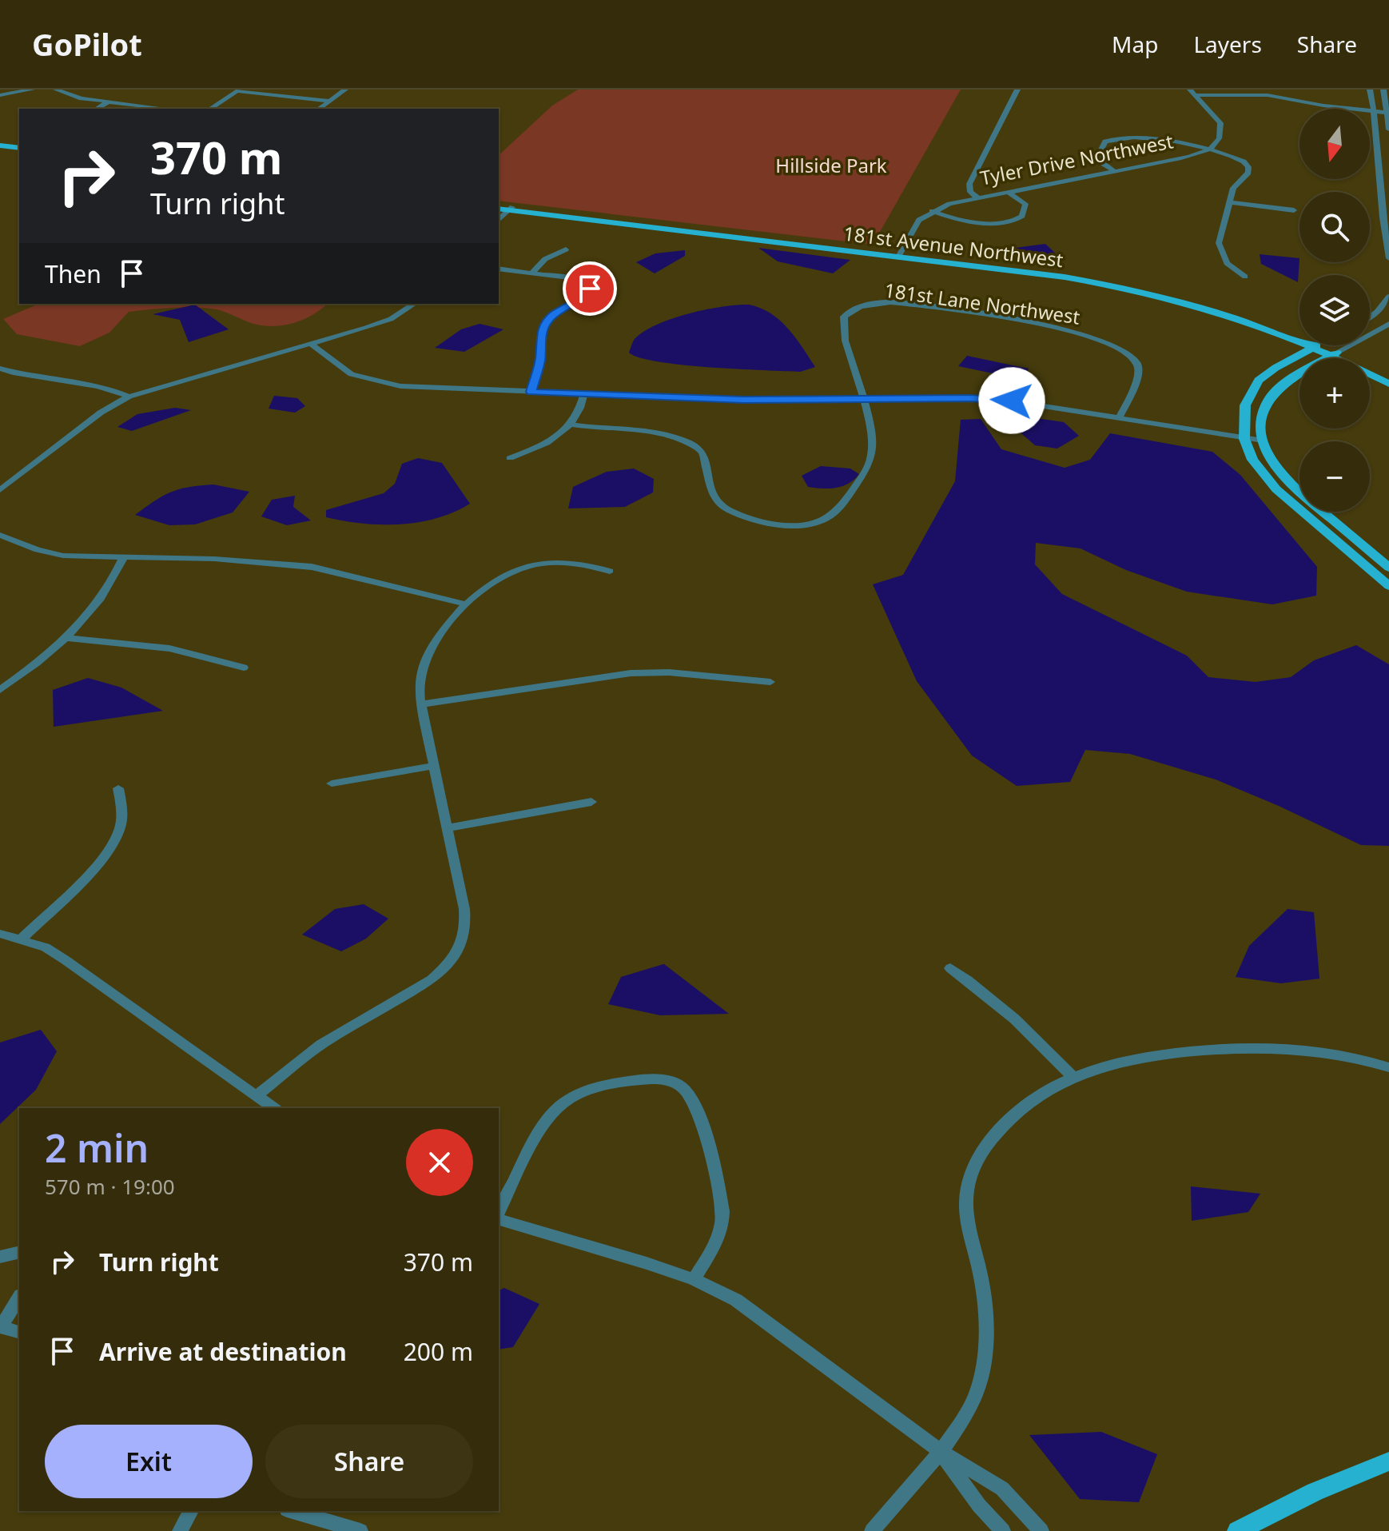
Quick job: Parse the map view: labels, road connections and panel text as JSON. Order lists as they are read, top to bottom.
{
  "streets": {
    "main road": ["181st Avenue Northwest"],
    "street": ["Tyler Drive Northwest", "181st Lane Northwest"]
  },
  "crossings": [
    ["Tyler Drive Northwest", "181st Avenue Northwest"]
  ],
  "parks": ["Hillside Park"],
  "north": "bottom",
  "page": {
    "header": "GoPilot",
    "nav": ["Map", "Layers", "Share"],
    "map_buttons": ["+", "−"],
    "turn": ["370 m", "Turn right"],
    "then": "Then",
    "heading": ["2 min", "570 m · 19:00"],
    "list": [
      {
        "name": "Turn right",
        "value": "370 m"
      },
      {
        "name": "Arrive at destination",
        "value": "200 m"
      }
    ],
    "buttons": ["Exit", "Share"]
  }
}
